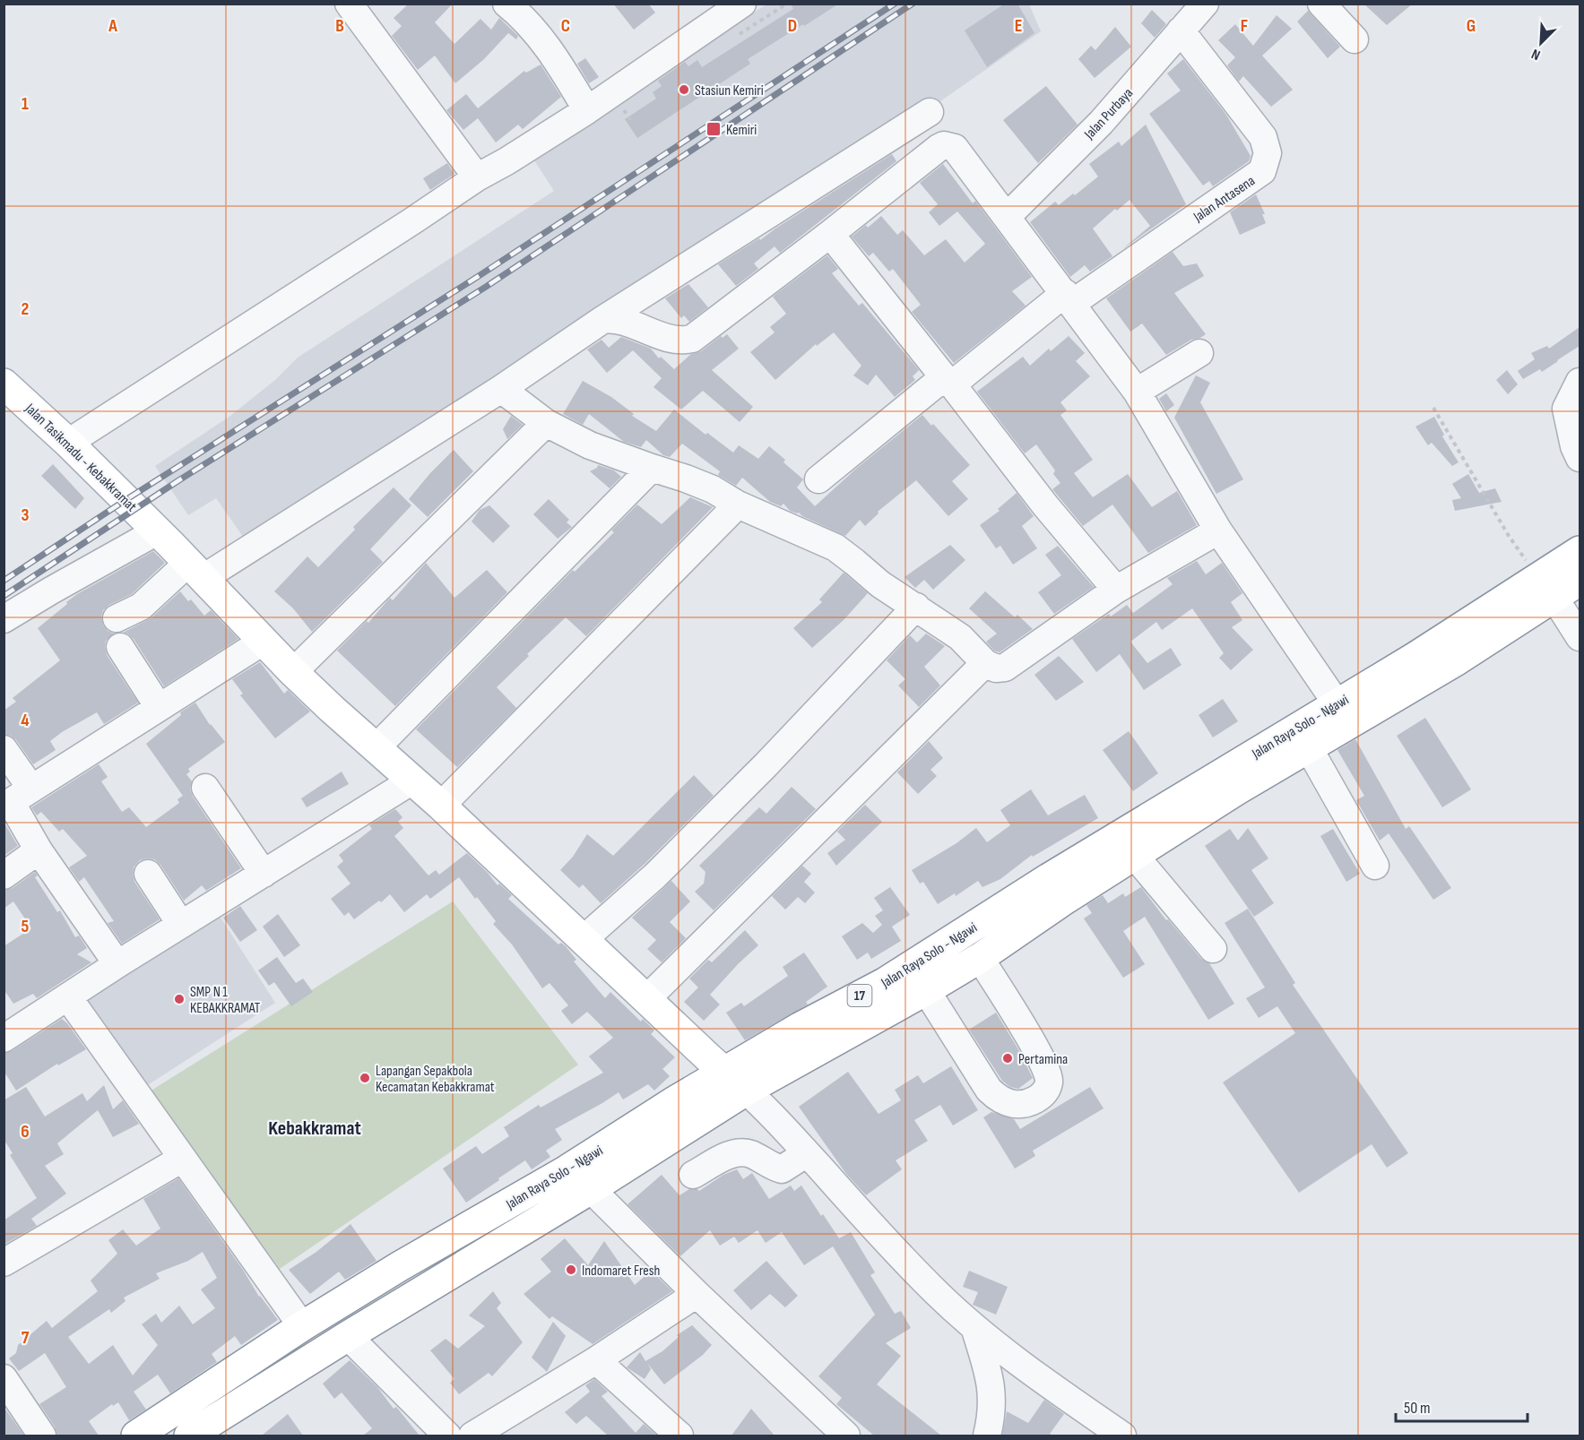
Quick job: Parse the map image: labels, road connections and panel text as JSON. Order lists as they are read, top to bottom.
{
  "streets": {
    "main road": ["Jalan Tasikmadu - Kebakkramat", "Jalan Raya Solo - Ngawi", "17"],
    "street": ["Jalan Purbaya", "Jalan Antasena"]
  },
  "crossings": [
    ["Jalan Purbaya", "Jalan Antasena"],
    ["Jalan Tasikmadu - Kebakkramat", "Jalan Raya Solo - Ngawi"]
  ],
  "districts": ["Kebakkramat"],
  "places": {
    "other": [
      "Stasiun Kemiri",
      "SMP N 1 KEBAKKRAMAT",
      "Pertamina",
      "Lapangan Sepakbola Kecamatan Kebakkramat",
      "Indomaret Fresh"
    ],
    "transit": ["Kemiri"]
  },
  "scale_bar": "50 m",
  "north": "bottom left",
  "grid": {
    "columns": [
      "A",
      "B",
      "C",
      "D",
      "E",
      "F",
      "G"
    ],
    "rows": [
      "1",
      "2",
      "3",
      "4",
      "5",
      "6",
      "7"
    ]
  }
}
